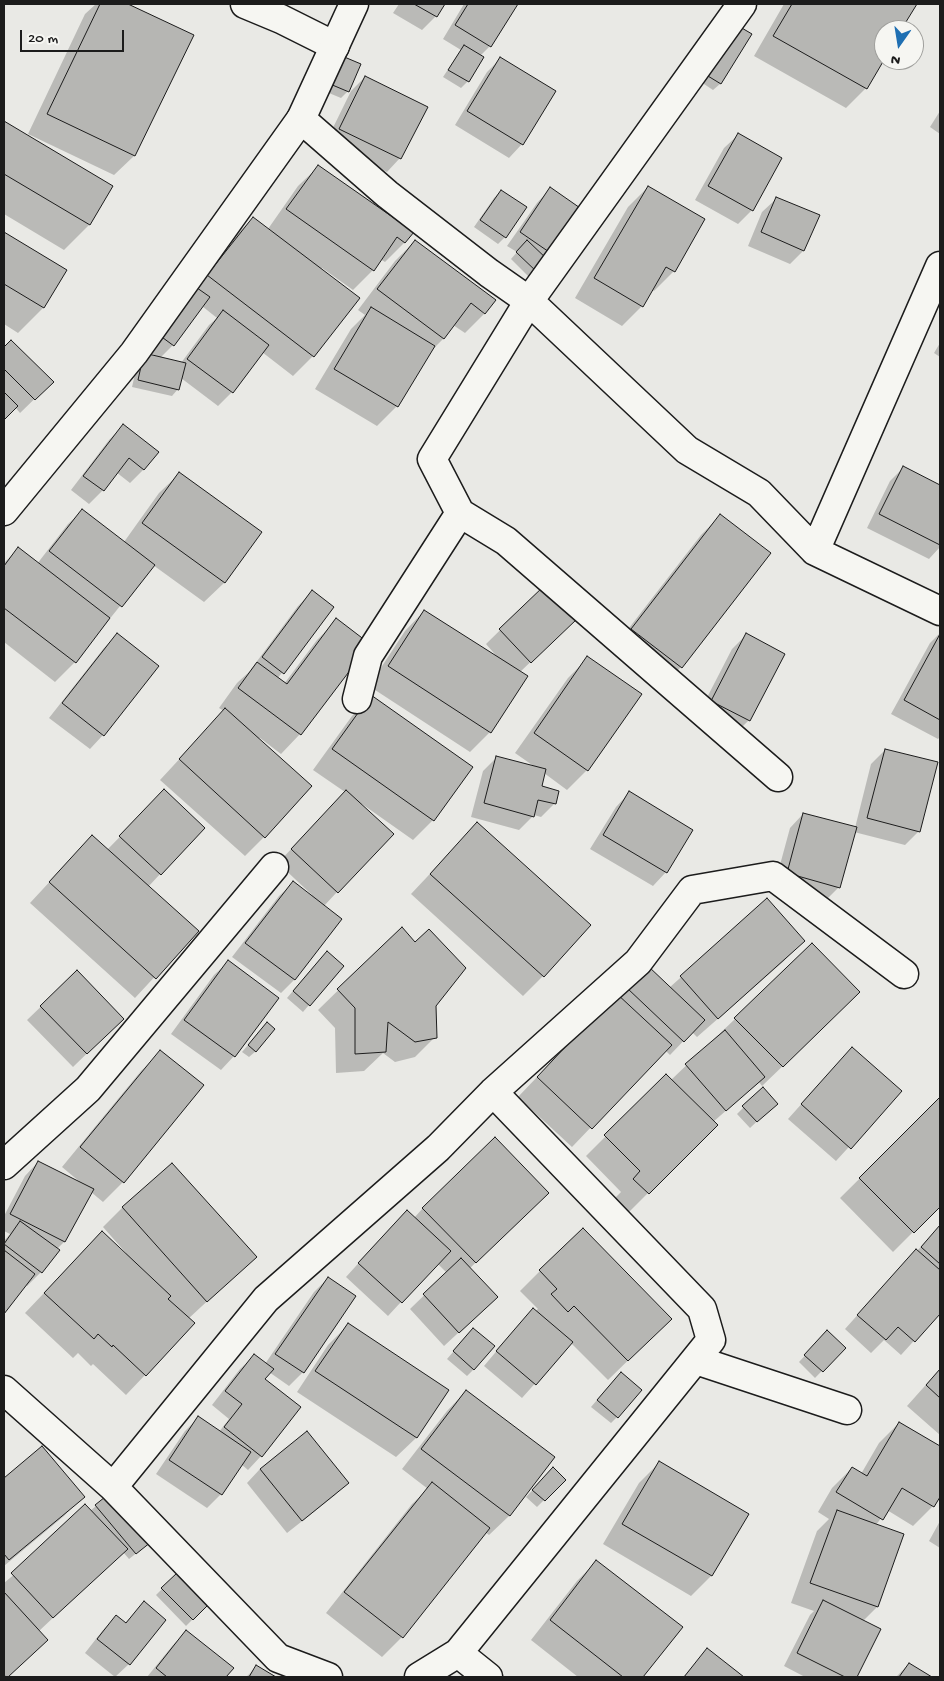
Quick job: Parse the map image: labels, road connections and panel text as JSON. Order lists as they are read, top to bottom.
{
  "scale_bar": "20 m",
  "north": "bottom"
}
